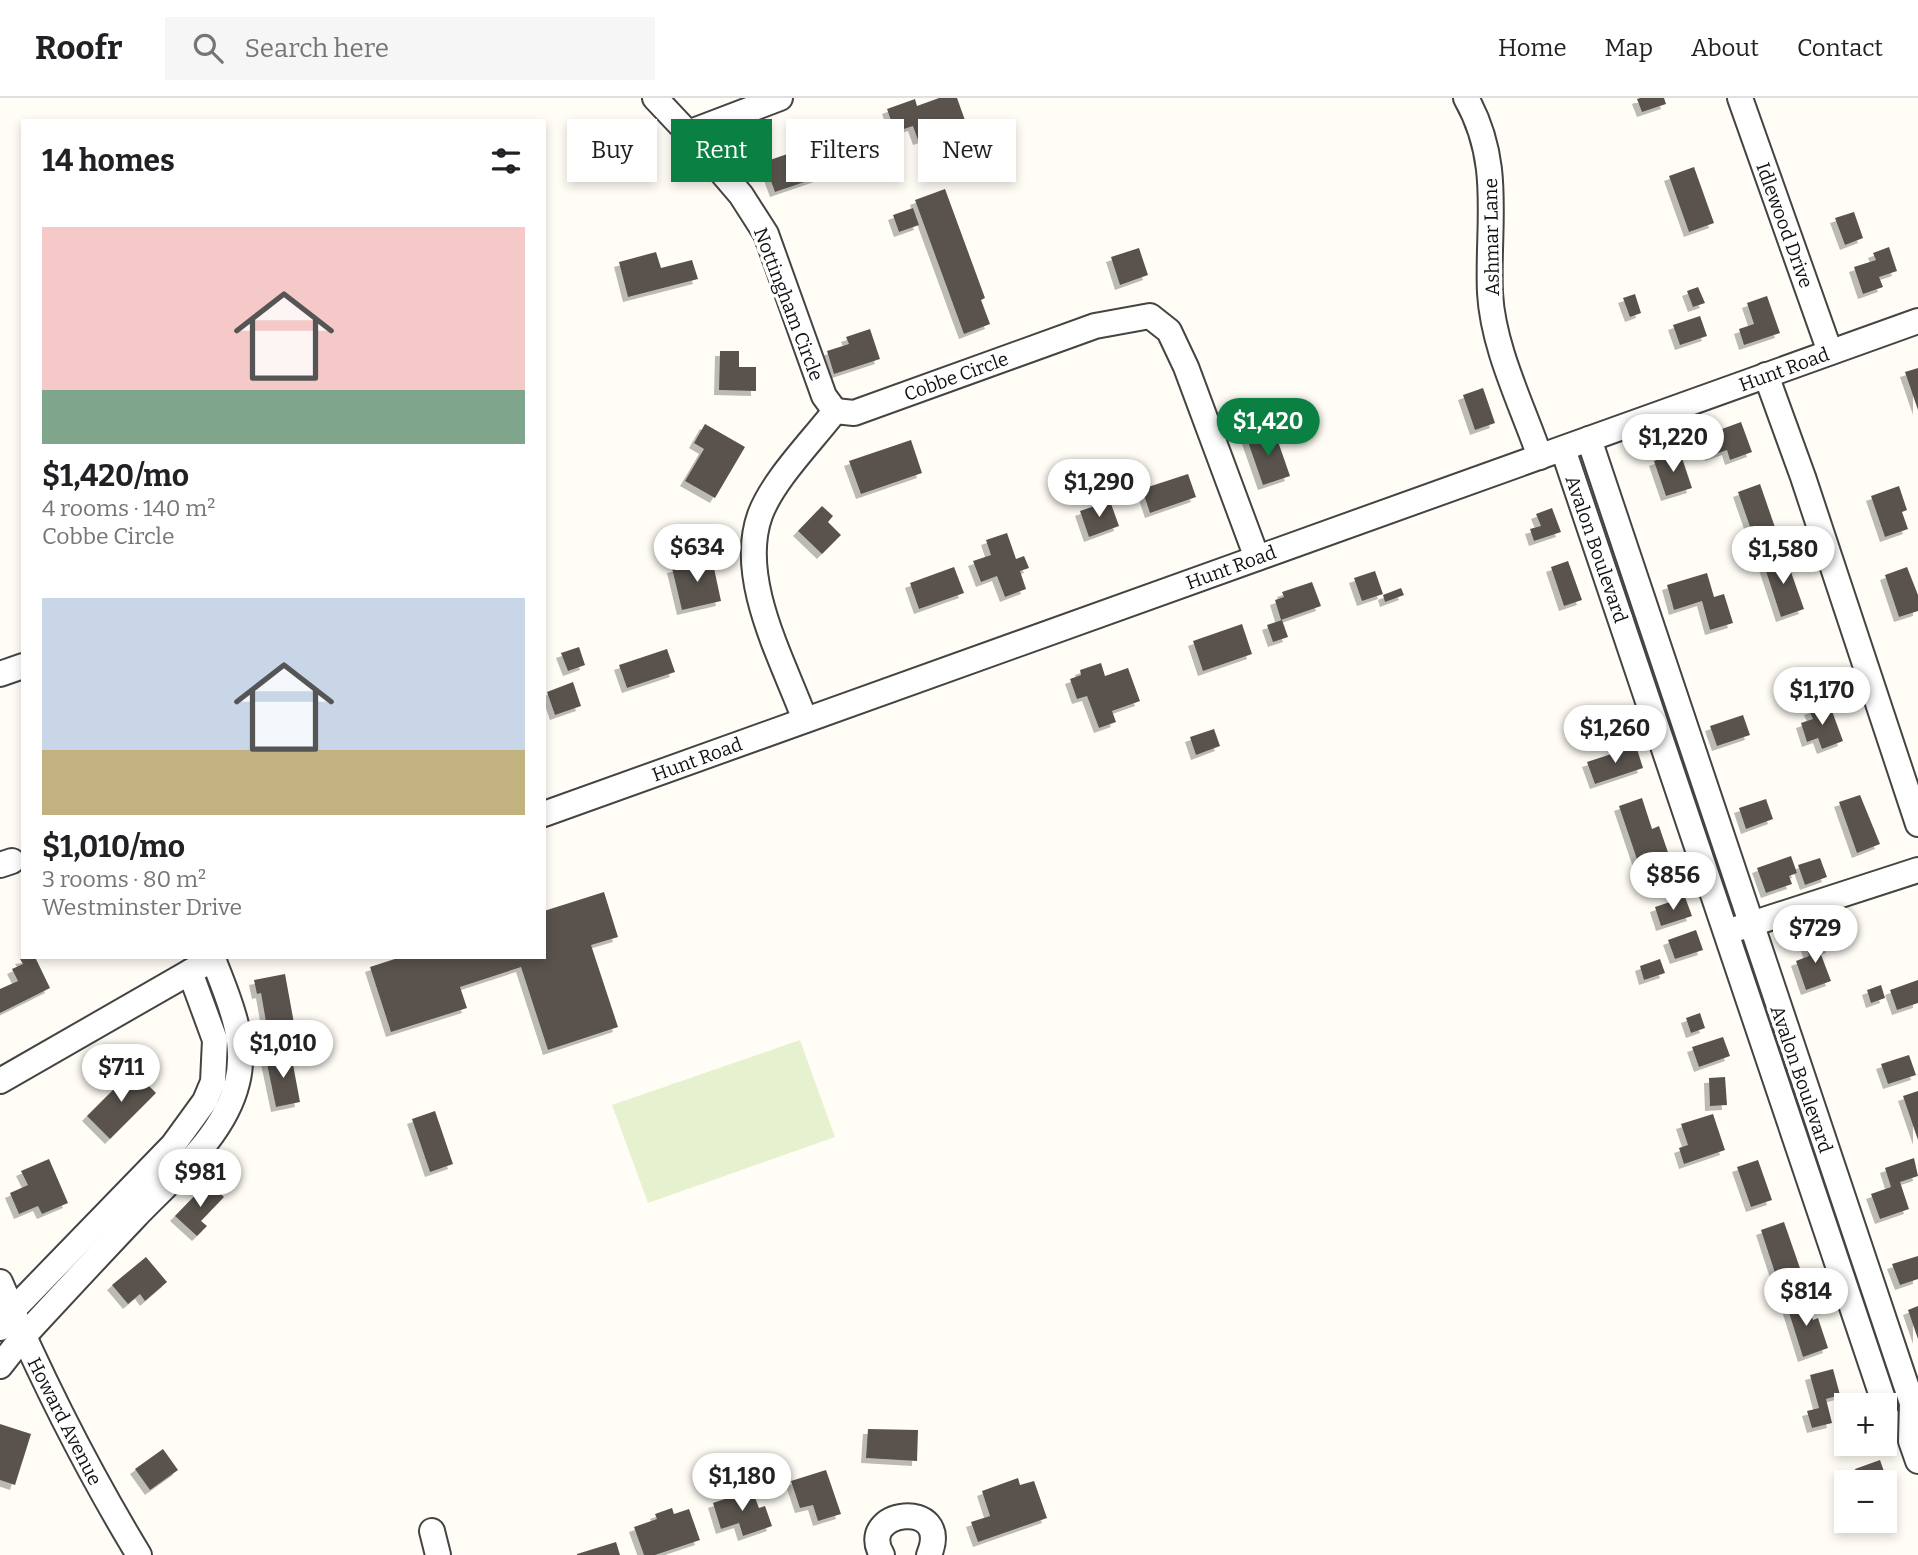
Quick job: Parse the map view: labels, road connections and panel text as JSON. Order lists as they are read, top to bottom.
{
  "streets": {
    "street": [
      "Idlewood Drive",
      "Ashmar Lane",
      "Nottingham Circle",
      "Hunt Road",
      "Cobbe Circle",
      "Avalon Boulevard",
      "Howard Avenue"
    ]
  },
  "crossings": [
    ["Idlewood Drive", "Hunt Road"],
    ["Ashmar Lane", "Hunt Road"],
    ["Ashmar Lane", "Avalon Boulevard"],
    ["Nottingham Circle", "Cobbe Circle"],
    ["Hunt Road", "Cobbe Circle"],
    ["Hunt Road", "Avalon Boulevard"]
  ],
  "page": {
    "header": "Roofr",
    "search": "Search here",
    "nav": [
      "Home",
      "Map",
      "About",
      "Contact"
    ],
    "chip": [
      "Buy",
      "Rent",
      "Filters",
      "New"
    ],
    "heading": "14 homes",
    "list": [
      {
        "name": "$1,420/mo",
        "note": "4 rooms · 140 m² · Cobbe Circle"
      },
      {
        "name": "$1,010/mo",
        "note": "3 rooms · 80 m² · Westminster Drive"
      }
    ],
    "price": [
      "$1,420",
      "$1,220",
      "$1,290",
      "$634",
      "$1,580",
      "$1,170",
      "$1,260",
      "$856",
      "$729",
      "$1,010",
      "$711",
      "$981",
      "$814",
      "$1,180"
    ],
    "map_buttons": ["+", "−"]
  }
}
